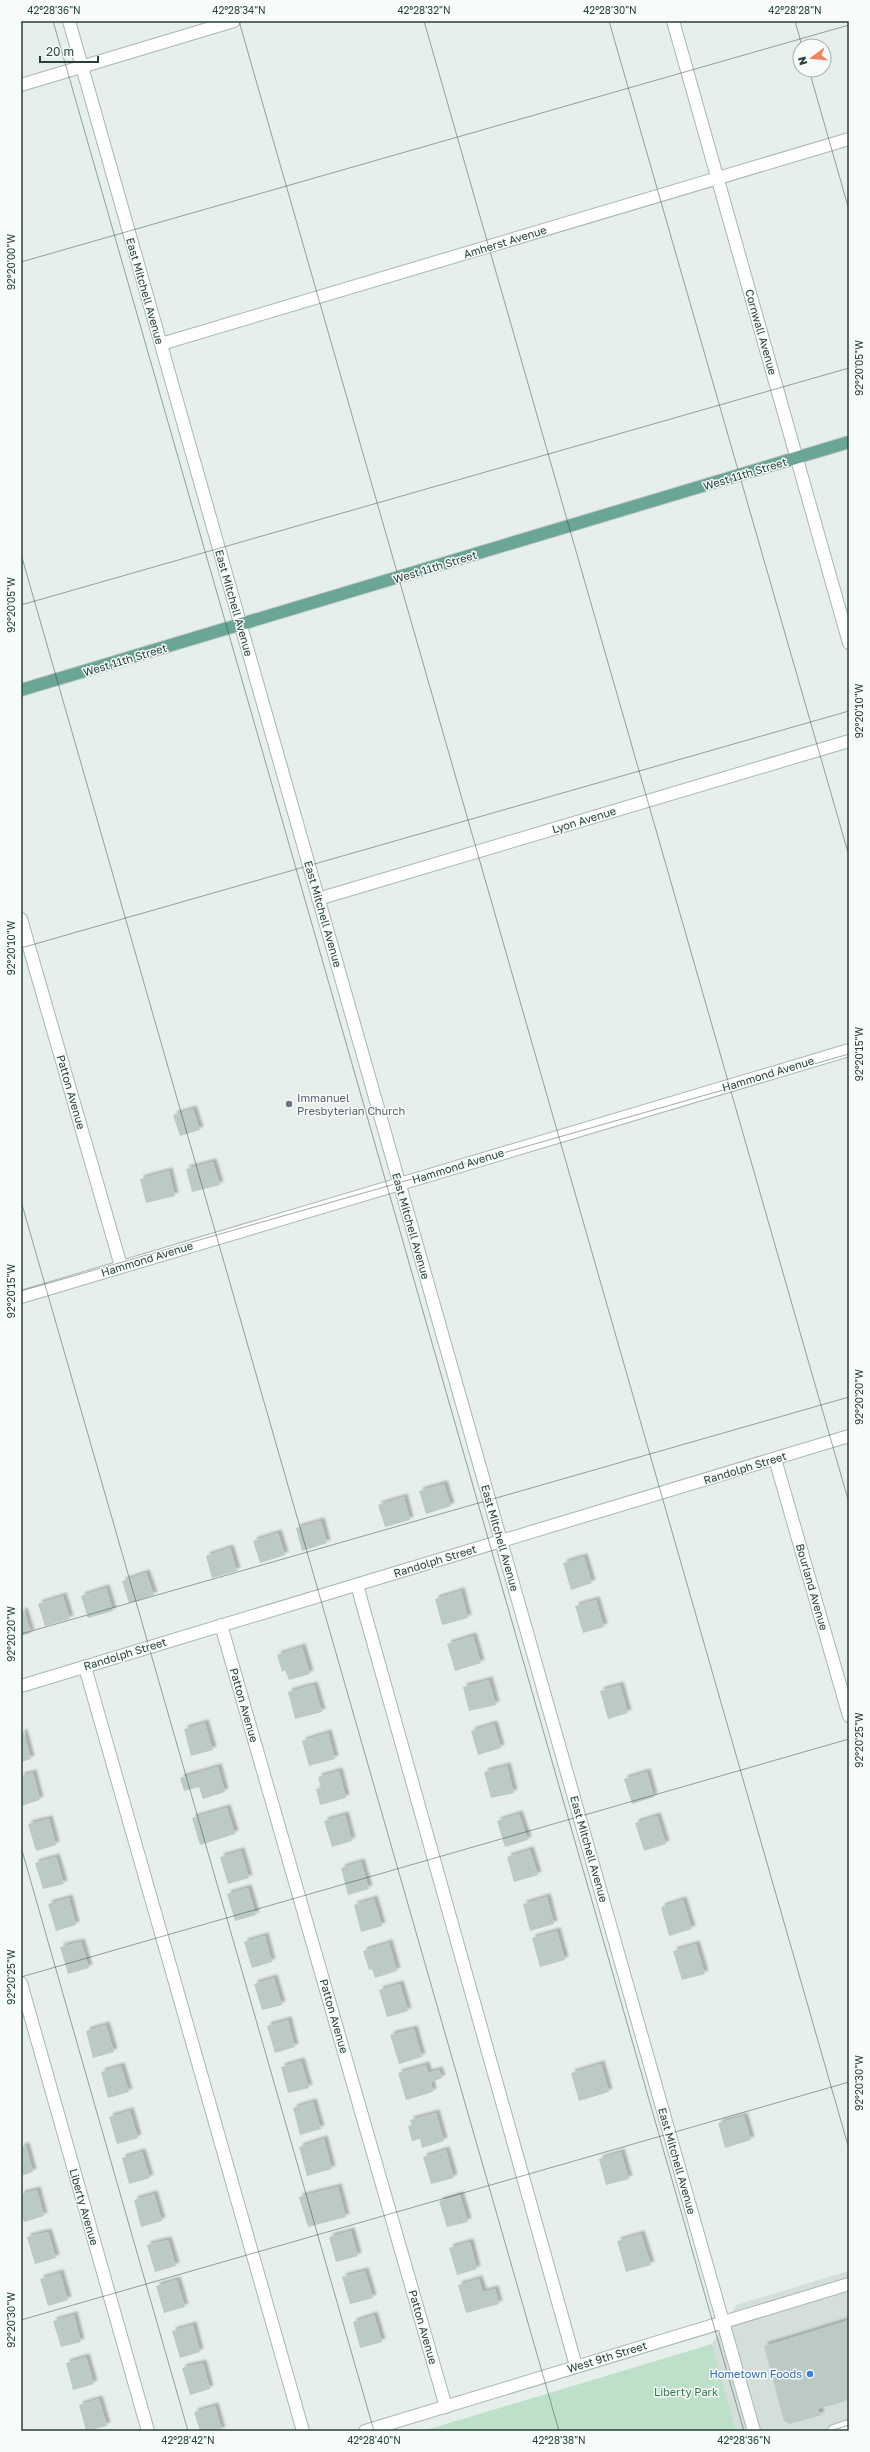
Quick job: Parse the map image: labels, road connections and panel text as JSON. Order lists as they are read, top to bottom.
{
  "streets": {
    "main road": ["West 11th Street"],
    "street": [
      "Amherst Avenue",
      "East Mitchell Avenue",
      "Cornwall Avenue",
      "Lyon Avenue",
      "Hammond Avenue",
      "Patton Avenue",
      "Randolph Street",
      "Bourland Avenue",
      "Liberty Avenue",
      "West 9th Street"
    ]
  },
  "crossings": [
    ["Amherst Avenue", "East Mitchell Avenue"],
    ["Amherst Avenue", "Cornwall Avenue"],
    ["East Mitchell Avenue", "West 11th Street"],
    ["East Mitchell Avenue", "Lyon Avenue"],
    ["East Mitchell Avenue", "Hammond Avenue"],
    ["East Mitchell Avenue", "Randolph Street"],
    ["East Mitchell Avenue", "West 9th Street"],
    ["Cornwall Avenue", "West 11th Street"],
    ["Hammond Avenue", "Patton Avenue"],
    ["Patton Avenue", "Randolph Street"],
    ["Patton Avenue", "West 9th Street"],
    ["Randolph Street", "Bourland Avenue"]
  ],
  "parks": ["Liberty Park"],
  "places": ["Immanuel Presbyterian Church", "Hometown Foods"],
  "scale_bar": "20 m",
  "north": "left",
  "coordinates": [
    "42°28'36\"N",
    "42°28'34\"N",
    "42°28'32\"N",
    "42°28'30\"N",
    "42°28'28\"N",
    "92°20'00\"W",
    "92°20'05\"W",
    "92°20'10\"W",
    "92°20'15\"W",
    "92°20'20\"W",
    "92°20'25\"W",
    "92°20'30\"W",
    "42°28'42\"N",
    "42°28'40\"N",
    "42°28'38\"N"
  ]
}
